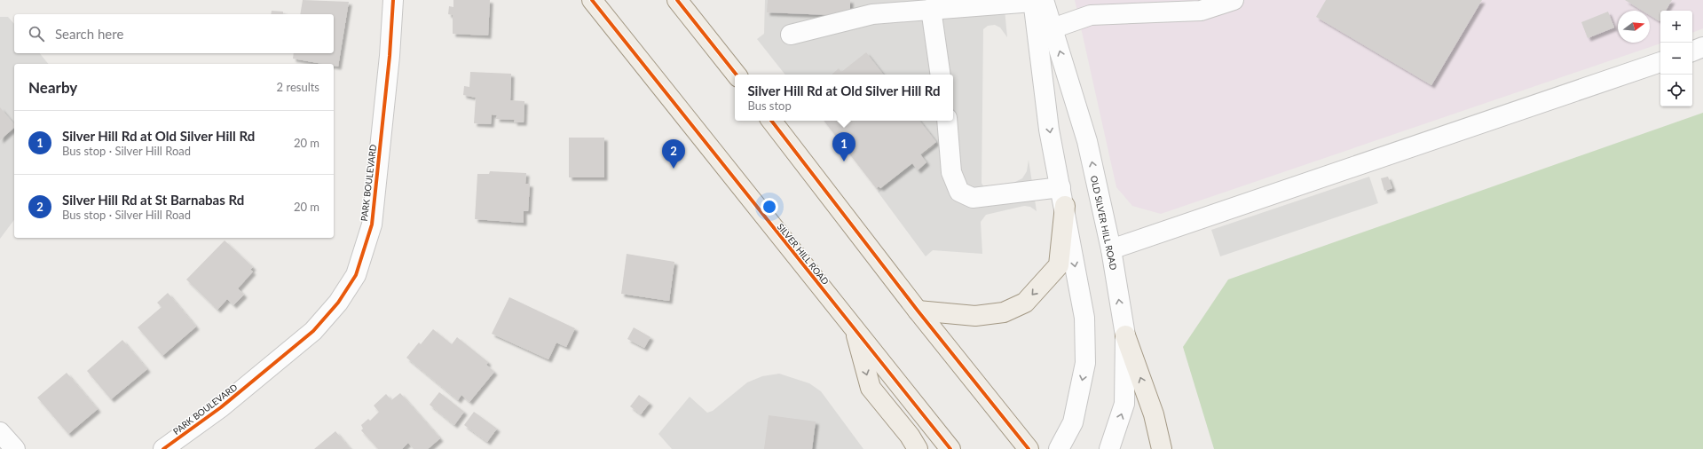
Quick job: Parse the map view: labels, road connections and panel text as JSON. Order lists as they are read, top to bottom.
{
  "streets": {
    "main road": ["SILVER HILL ROAD"],
    "street": ["PARK BOULEVARD", "OLD SILVER HILL ROAD"]
  },
  "north": "right",
  "page": {
    "map_buttons": ["+", "−"],
    "search": "Search here",
    "heading": ["Nearby", "2 results"],
    "popup": ["Silver Hill Rd at Old Silver Hill Rd", "Bus stop"],
    "list": [
      {
        "mark": "1",
        "name": "Silver Hill Rd at Old Silver Hill Rd",
        "note": "Bus stop · Silver Hill Road",
        "value": "20 m"
      },
      {
        "mark": "2",
        "name": "Silver Hill Rd at St Barnabas Rd",
        "note": "Bus stop · Silver Hill Road",
        "value": "20 m"
      }
    ],
    "pins": ["1", "2"]
  }
}
